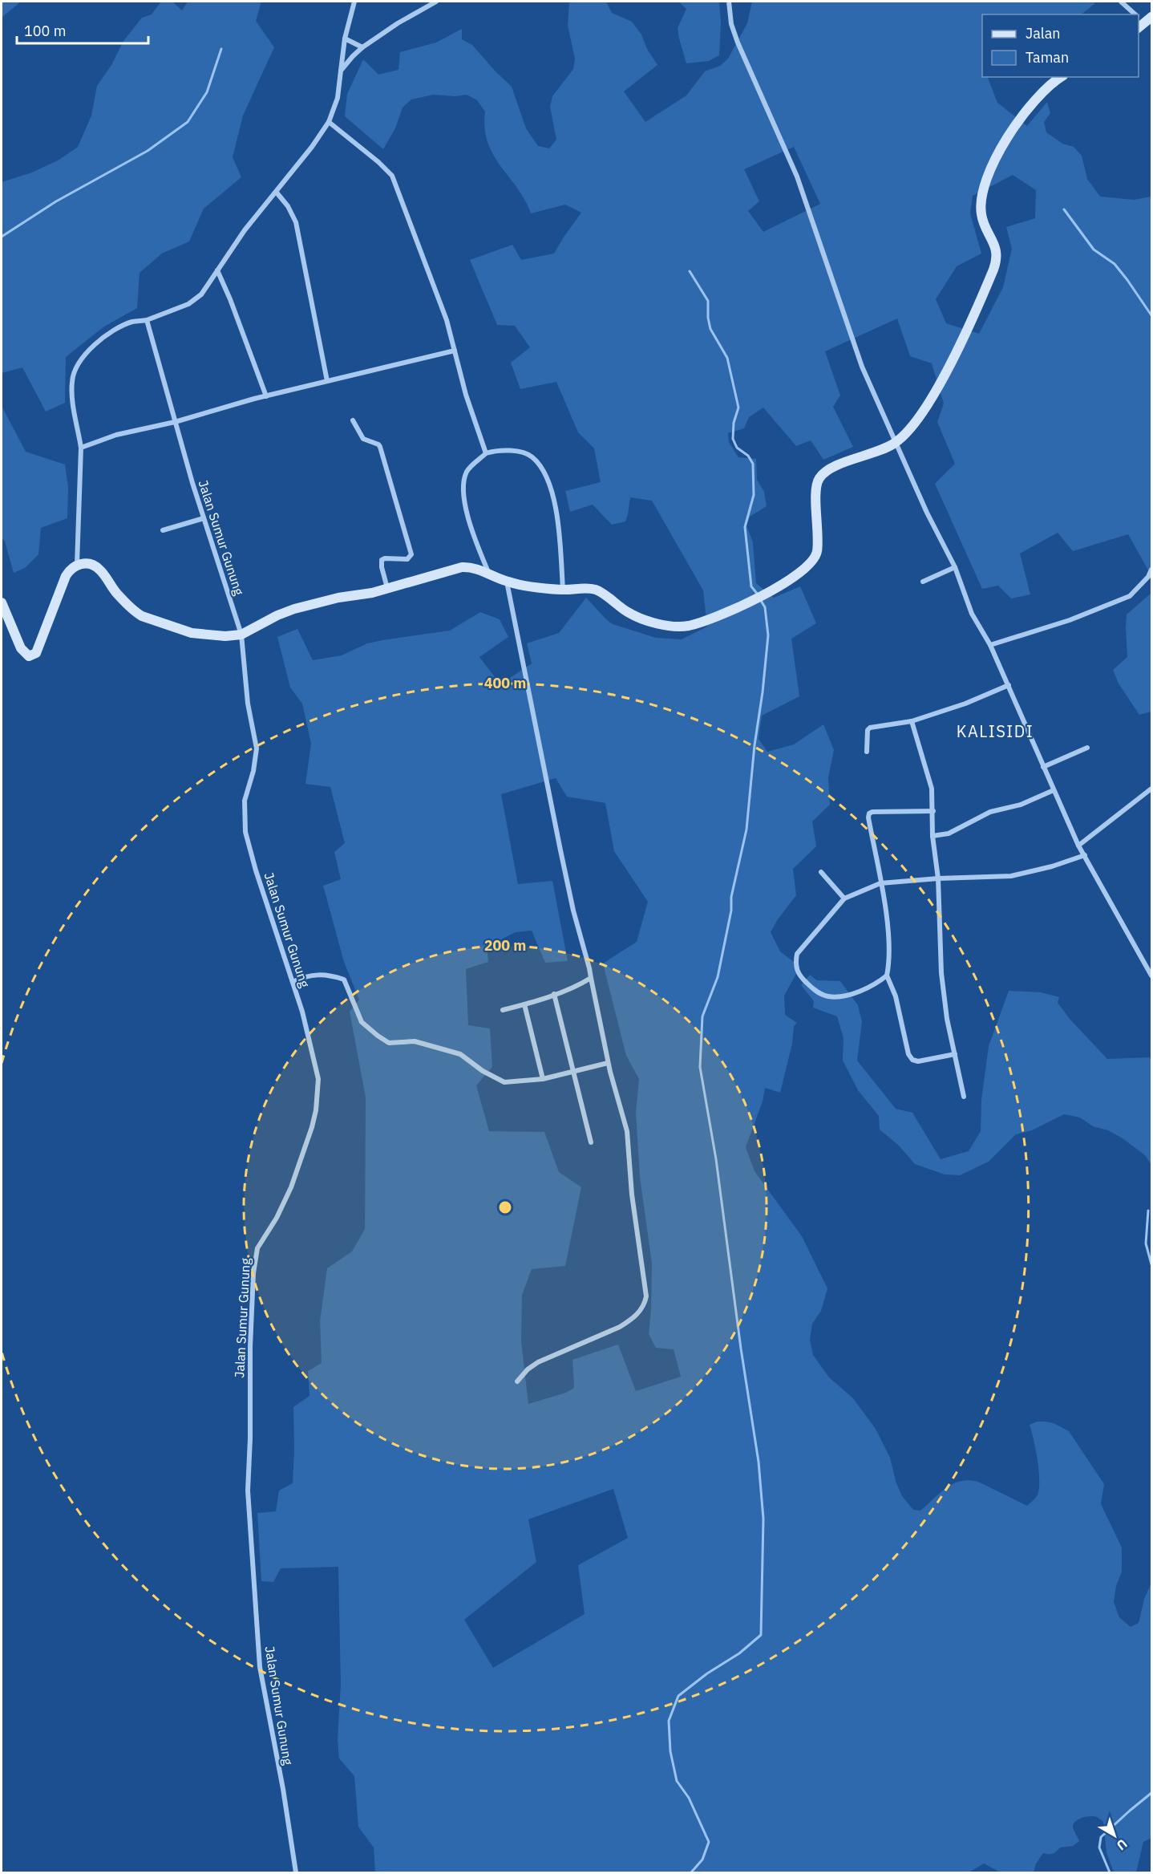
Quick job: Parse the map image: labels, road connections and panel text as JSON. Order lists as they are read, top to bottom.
{
  "streets": {
    "street": ["Jalan Sumur Gunung"]
  },
  "districts": ["KALISIDI"],
  "legend": ["Jalan", "Taman"],
  "scale_bar": "100 m",
  "north": "bottom right",
  "rings": ["400 m", "200 m"]
}
